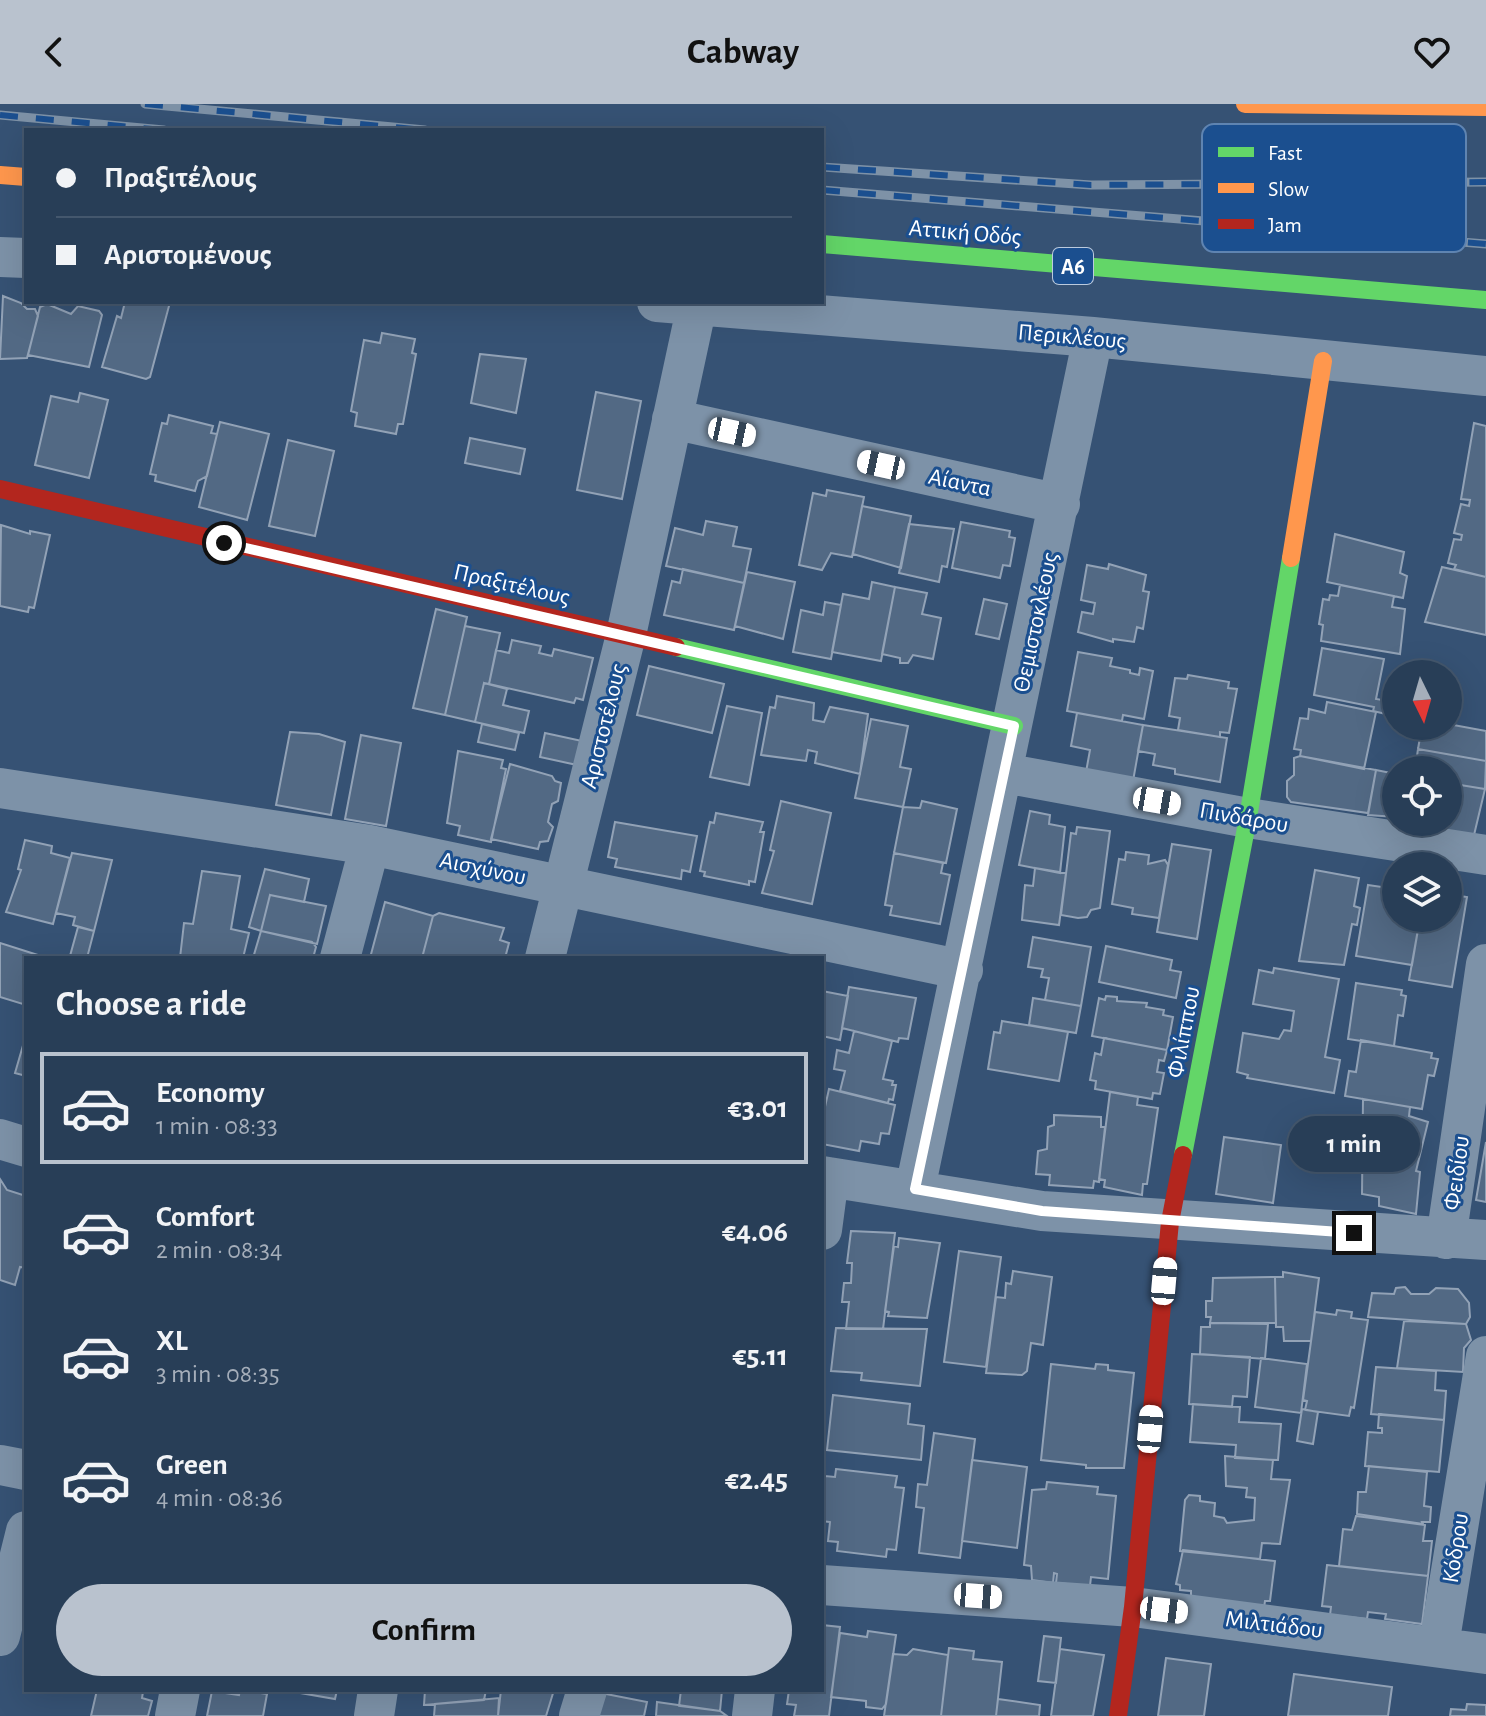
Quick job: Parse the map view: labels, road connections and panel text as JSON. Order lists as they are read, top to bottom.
{
  "streets": {
    "main road": [
      "Αττική Οδός",
      "Α6",
      "Πραξιτέλους",
      "Φιλίππου"
    ],
    "street": [
      "Περικλέους",
      "Αίαντα",
      "Θεμιστοκλέους",
      "Αριστοτέλους",
      "Πινδάρου",
      "Αισχύνου",
      "Φειδίου",
      "Κόδρου",
      "Μιλτιάδου"
    ]
  },
  "crossings": [
    ["Περικλέους", "Θεμιστοκλέους"],
    ["Περικλέους", "Αριστοτέλους"],
    ["Περικλέους", "Φιλίππου"],
    ["Αίαντα", "Θεμιστοκλέους"],
    ["Αίαντα", "Αριστοτέλους"],
    ["Πραξιτέλους", "Θεμιστοκλέους"],
    ["Πραξιτέλους", "Αριστοτέλους"],
    ["Θεμιστοκλέους", "Πινδάρου"],
    ["Θεμιστοκλέους", "Αισχύνου"],
    ["Αριστοτέλους", "Αισχύνου"],
    ["Πινδάρου", "Φιλίππου"],
    ["Φιλίππου", "Μιλτιάδου"],
    ["Κόδρου", "Μιλτιάδου"]
  ],
  "legend": ["Fast", "Slow", "Jam"],
  "north": "bottom",
  "page": {
    "header": "Cabway",
    "banner": ["Πραξιτέλους", "Αριστομένους"],
    "heading": "Choose a ride",
    "list": [
      {
        "name": "Economy",
        "note": "1 min · 08:33",
        "value": "€3.01"
      },
      {
        "name": "Comfort",
        "note": "2 min · 08:34",
        "value": "€4.06"
      },
      {
        "name": "XL",
        "note": "3 min · 08:35",
        "value": "€5.11"
      },
      {
        "name": "Green",
        "note": "4 min · 08:36",
        "value": "€2.45"
      }
    ],
    "bubble": "1 min",
    "buttons": "Confirm"
  }
}
